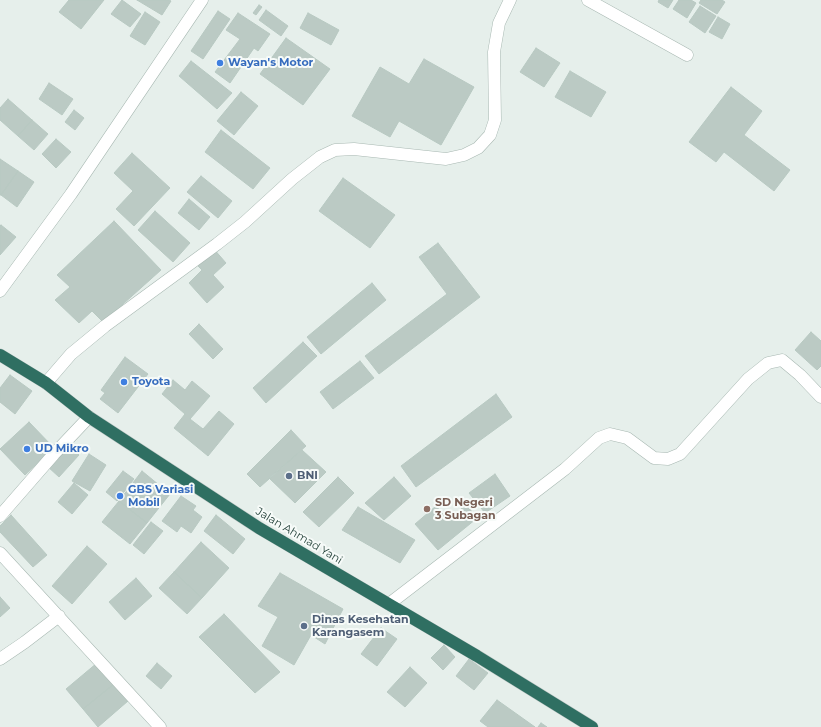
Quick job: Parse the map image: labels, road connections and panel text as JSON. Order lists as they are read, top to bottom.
{
  "streets": {
    "highway": ["Jalan Ahmad Yani"]
  },
  "places": [
    "Wayan's Motor",
    "Toyota",
    "UD Mikro",
    "BNI",
    "GBS Variasi Mobil",
    "SD Negeri 3 Subagan",
    "Dinas Kesehatan Karangasem"
  ]
}
